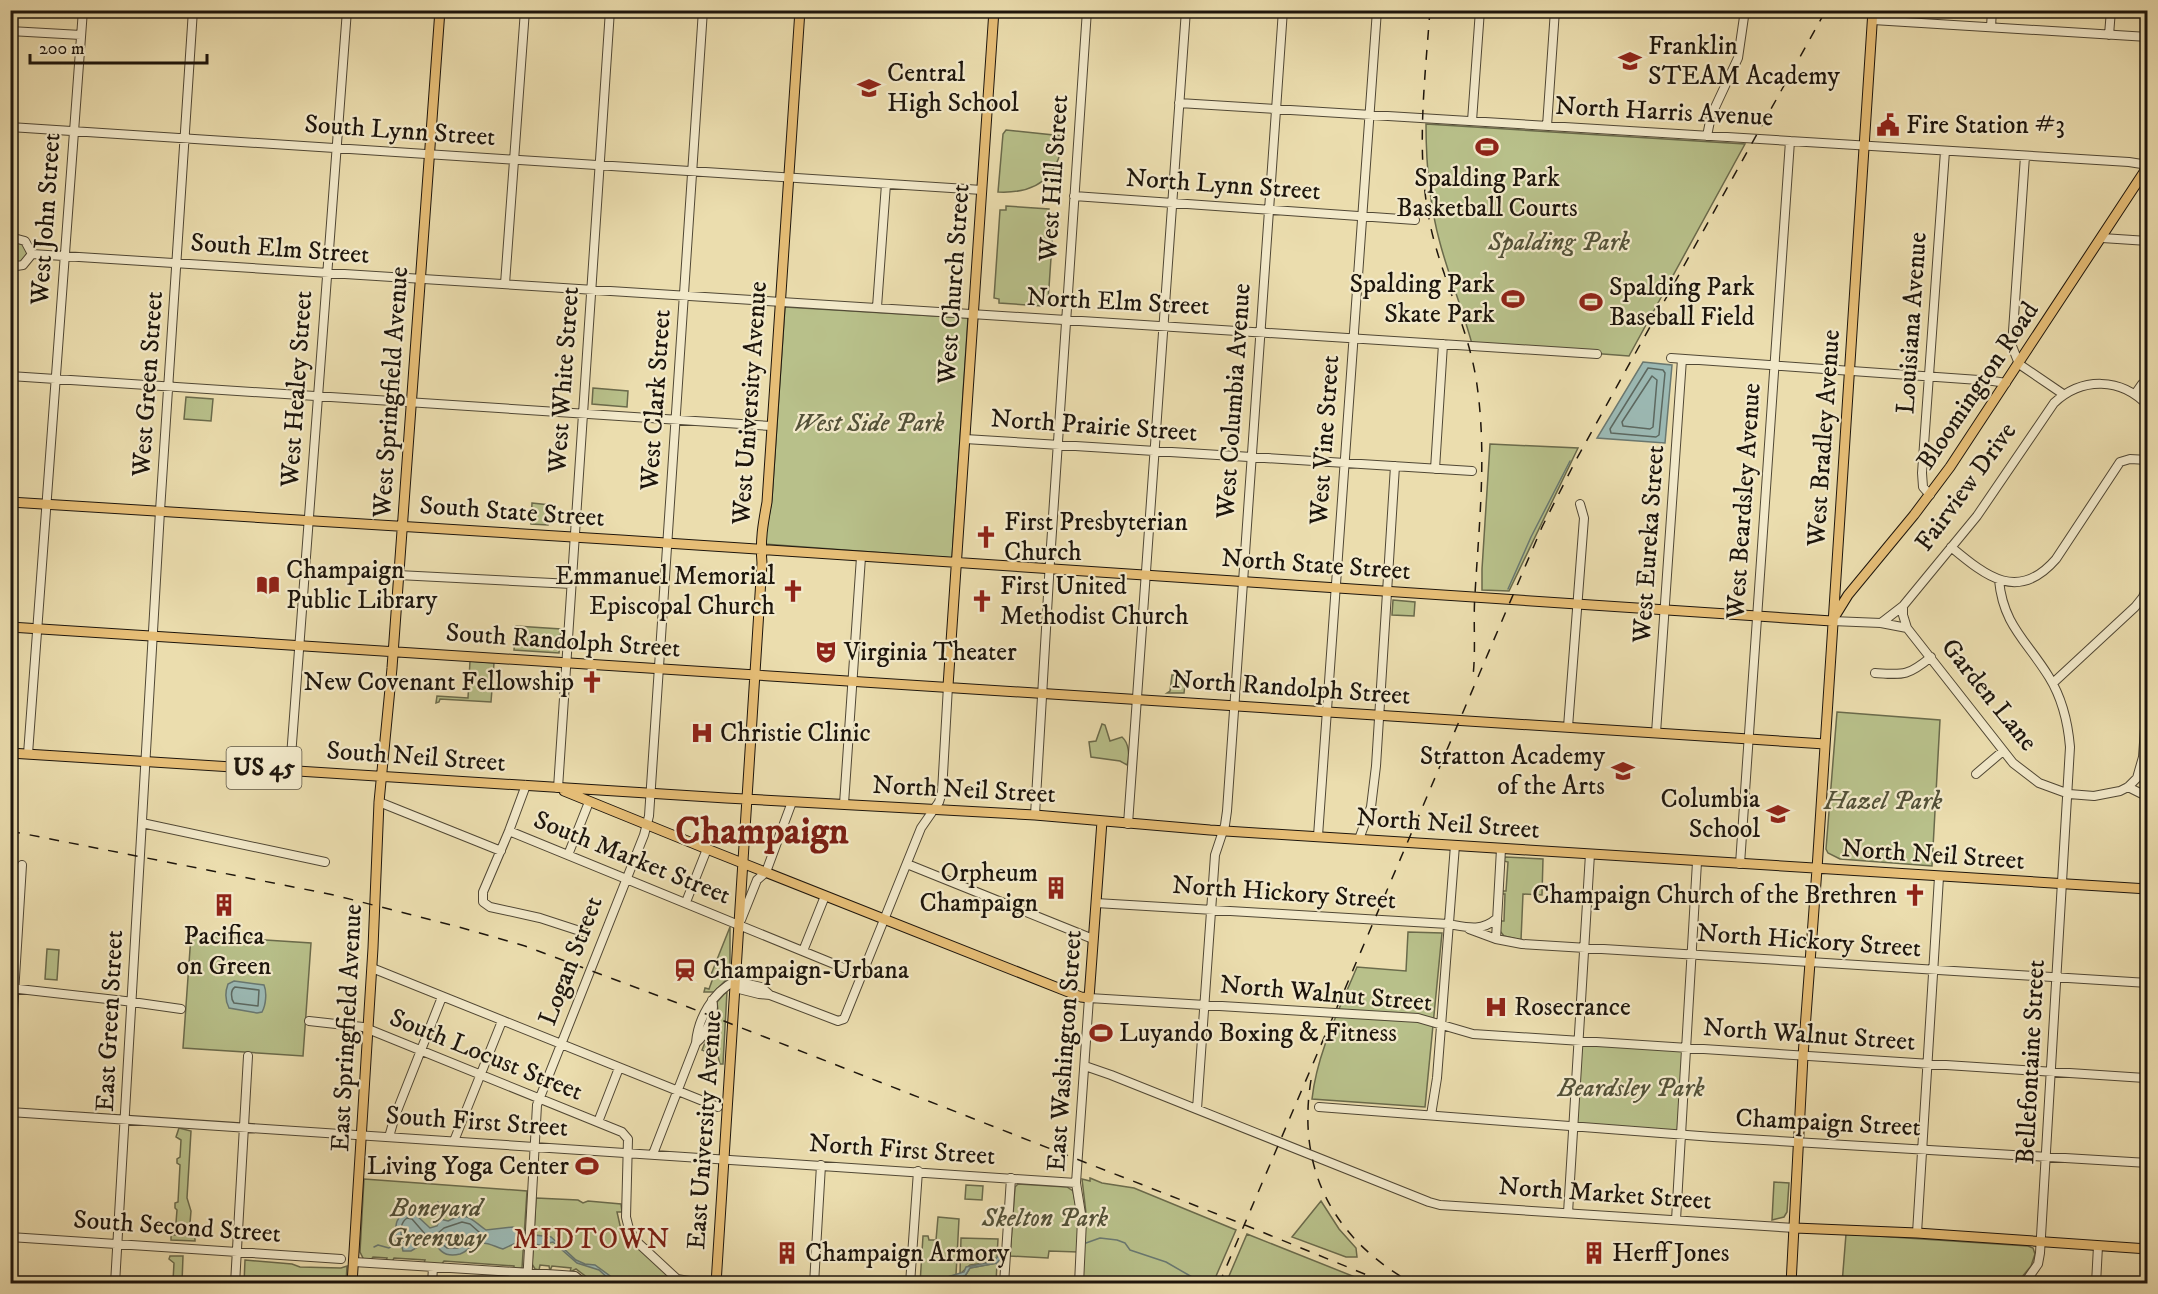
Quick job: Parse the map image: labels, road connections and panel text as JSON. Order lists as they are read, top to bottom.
{
  "streets": {
    "main road": [
      "West Church Street",
      "Bloomington Road",
      "West Springfield Avenue",
      "West University Avenue",
      "West Bradley Avenue",
      "South State Street",
      "North State Street",
      "South Randolph Street",
      "North Randolph Street",
      "South Neil Street",
      "US 45",
      "North Neil Street",
      "North Walnut Street",
      "East Springfield Avenue",
      "East Washington Street",
      "East University Avenue",
      "North Market Street"
    ],
    "street": [
      "North Harris Avenue",
      "South Lynn Street",
      "West Hill Street",
      "North Lynn Street",
      "West John Street",
      "South Elm Street",
      "North Elm Street",
      "Louisiana Avenue",
      "West White Street",
      "West Green Street",
      "West Healey Street",
      "West Clark Street",
      "West Columbia Avenue",
      "North Prairie Street",
      "West Vine Street",
      "Fairview Drive",
      "West Beardsley Avenue",
      "West Eureka Street",
      "Garden Lane",
      "South Market Street",
      "North Hickory Street",
      "Logan Street",
      "East Green Street",
      "South Locust Street",
      "Bellefontaine Street",
      "South First Street",
      "Champaign Street",
      "North First Street",
      "South Second Street"
    ]
  },
  "crossings": [
    ["North Harris Avenue", "Louisiana Avenue"],
    ["North Harris Avenue", "Bloomington Road"],
    ["North Harris Avenue", "West Columbia Avenue"],
    ["North Harris Avenue", "West Bradley Avenue"],
    ["North Harris Avenue", "West Vine Street"],
    ["North Harris Avenue", "West Beardsley Avenue"],
    ["South Lynn Street", "West John Street"],
    ["South Lynn Street", "West White Street"],
    ["South Lynn Street", "West Green Street"],
    ["South Lynn Street", "West Healey Street"],
    ["South Lynn Street", "West Springfield Avenue"],
    ["South Lynn Street", "West Clark Street"],
    ["South Lynn Street", "West University Avenue"],
    ["West Hill Street", "North Lynn Street"],
    ["West Hill Street", "North Elm Street"],
    ["West Hill Street", "North Prairie Street"],
    ["West Hill Street", "North State Street"],
    ["West Hill Street", "North Randolph Street"],
    ["West Hill Street", "North Neil Street"],
    ["North Lynn Street", "West Columbia Avenue"],
    ["North Lynn Street", "West Vine Street"],
    ["West John Street", "South Elm Street"],
    ["West John Street", "South State Street"],
    ["West John Street", "South Randolph Street"],
    ["West John Street", "South Neil Street"],
    ["South Elm Street", "North Elm Street"],
    ["South Elm Street", "West White Street"],
    ["South Elm Street", "West Green Street"],
    ["South Elm Street", "West Healey Street"],
    ["South Elm Street", "West Springfield Avenue"],
    ["South Elm Street", "West Clark Street"],
    ["South Elm Street", "West University Avenue"],
    ["West Church Street", "North Elm Street"],
    ["West Church Street", "North Prairie Street"],
    ["West Church Street", "North State Street"],
    ["West Church Street", "North Randolph Street"],
    ["West Church Street", "North Neil Street"],
    ["West Church Street", "North Walnut Street"],
    ["West Church Street", "East University Avenue"],
    ["North Elm Street", "West Columbia Avenue"],
    ["North Elm Street", "West University Avenue"],
    ["North Elm Street", "West Vine Street"],
    ["Louisiana Avenue", "Bloomington Road"],
    ["West White Street", "South State Street"],
    ["West White Street", "South Randolph Street"],
    ["West White Street", "South Neil Street"],
    ["West White Street", "North Walnut Street"],
    ["West Green Street", "South State Street"],
    ["West Green Street", "South Randolph Street"],
    ["West Green Street", "South Neil Street"],
    ["West Green Street", "East Green Street"],
    ["Bloomington Road", "West Bradley Avenue"],
    ["Bloomington Road", "North State Street"],
    ["Bloomington Road", "Garden Lane"],
    ["West Healey Street", "South State Street"],
    ["West Healey Street", "South Randolph Street"],
    ["West Healey Street", "South Neil Street"],
    ["West Springfield Avenue", "South State Street"],
    ["West Springfield Avenue", "South Randolph Street"],
    ["West Springfield Avenue", "South Neil Street"],
    ["West Springfield Avenue", "East Springfield Avenue"],
    ["West Clark Street", "South State Street"],
    ["West Clark Street", "South Randolph Street"],
    ["West Clark Street", "South Neil Street"],
    ["West Clark Street", "Logan Street"],
    ["West Columbia Avenue", "North Prairie Street"],
    ["West Columbia Avenue", "North State Street"],
    ["West Columbia Avenue", "North Randolph Street"],
    ["West Columbia Avenue", "North Neil Street"],
    ["West Columbia Avenue", "North Hickory Street"],
    ["West Columbia Avenue", "North Walnut Street"],
    ["West Columbia Avenue", "North Market Street"],
    ["West University Avenue", "South State Street"],
    ["West University Avenue", "North State Street"],
    ["West University Avenue", "South Randolph Street"],
    ["West University Avenue", "North Randolph Street"],
    ["West University Avenue", "South Neil Street"],
    ["West University Avenue", "North Neil Street"],
    ["West University Avenue", "East University Avenue"],
    ["North Prairie Street", "West Vine Street"],
    ["West Bradley Avenue", "North State Street"],
    ["West Bradley Avenue", "North Randolph Street"],
    ["West Bradley Avenue", "Garden Lane"],
    ["West Bradley Avenue", "North Neil Street"],
    ["West Bradley Avenue", "North Hickory Street"],
    ["West Bradley Avenue", "North Walnut Street"],
    ["West Bradley Avenue", "Champaign Street"],
    ["West Bradley Avenue", "North Market Street"],
    ["West Vine Street", "North State Street"],
    ["West Vine Street", "North Randolph Street"],
    ["West Vine Street", "North Neil Street"],
    ["Fairview Drive", "Garden Lane"],
    ["West Beardsley Avenue", "North State Street"],
    ["West Beardsley Avenue", "North Randolph Street"],
    ["West Beardsley Avenue", "North Neil Street"],
    ["South State Street", "North State Street"],
    ["West Eureka Street", "North State Street"],
    ["West Eureka Street", "North Randolph Street"],
    ["North State Street", "Garden Lane"],
    ["South Randolph Street", "North Randolph Street"],
    ["Garden Lane", "Bellefontaine Street"],
    ["South Neil Street", "North Neil Street"],
    ["South Neil Street", "Logan Street"],
    ["South Neil Street", "North Walnut Street"],
    ["South Neil Street", "East Green Street"],
    ["South Neil Street", "East Springfield Avenue"],
    ["South Neil Street", "East University Avenue"],
    ["North Neil Street", "East Washington Street"],
    ["North Neil Street", "Bellefontaine Street"],
    ["North Neil Street", "East University Avenue"],
    ["South Market Street", "Logan Street"],
    ["South Market Street", "East Springfield Avenue"],
    ["South Market Street", "East University Avenue"],
    ["North Hickory Street", "East Washington Street"],
    ["North Hickory Street", "Bellefontaine Street"],
    ["Logan Street", "North Walnut Street"],
    ["Logan Street", "South Locust Street"],
    ["Logan Street", "South First Street"],
    ["North Walnut Street", "East Washington Street"],
    ["North Walnut Street", "Bellefontaine Street"],
    ["North Walnut Street", "East University Avenue"],
    ["East Green Street", "South First Street"],
    ["East Green Street", "South Second Street"],
    ["East Springfield Avenue", "South Locust Street"],
    ["East Springfield Avenue", "South First Street"],
    ["East Washington Street", "North First Street"],
    ["East Washington Street", "North Market Street"],
    ["South Locust Street", "South First Street"],
    ["Bellefontaine Street", "Champaign Street"],
    ["Bellefontaine Street", "North Market Street"],
    ["South First Street", "East University Avenue"],
    ["South First Street", "North First Street"],
    ["East University Avenue", "North First Street"]
  ],
  "districts": ["Champaign", "MIDTOWN"],
  "parks": [
    "Spalding Park",
    "West Side Park",
    "Hazel Park",
    "Beardsley Park",
    "Boneyard Greenway",
    "Skelton Park"
  ],
  "places": {
    "school or university": [
      "Franklin STEAM Academy",
      "Central High School",
      "Stratton Academy of the Arts",
      "Columbia School"
    ],
    "public building": ["Fire Station #3"],
    "sports": [
      "Spalding Park Basketball Courts",
      "Spalding Park Skate Park",
      "Spalding Park Baseball Field",
      "Luyando Boxing & Fitness",
      "Living Yoga Center"
    ],
    "church": [
      "First Presbyterian Church",
      "Emmanuel Memorial Episcopal Church",
      "First United Methodist Church",
      "New Covenant Fellowship",
      "Champaign Church of the Brethren"
    ],
    "library": ["Champaign Public Library"],
    "theatre": ["Virginia Theater"],
    "hospital": ["Christie Clinic", "Rosecrance"],
    "building": [
      "Orpheum Champaign",
      "Pacifica on Green",
      "Champaign Armory",
      "Herff Jones"
    ],
    "station": ["Champaign-Urbana"]
  },
  "scale_bar": "200 m"
}
